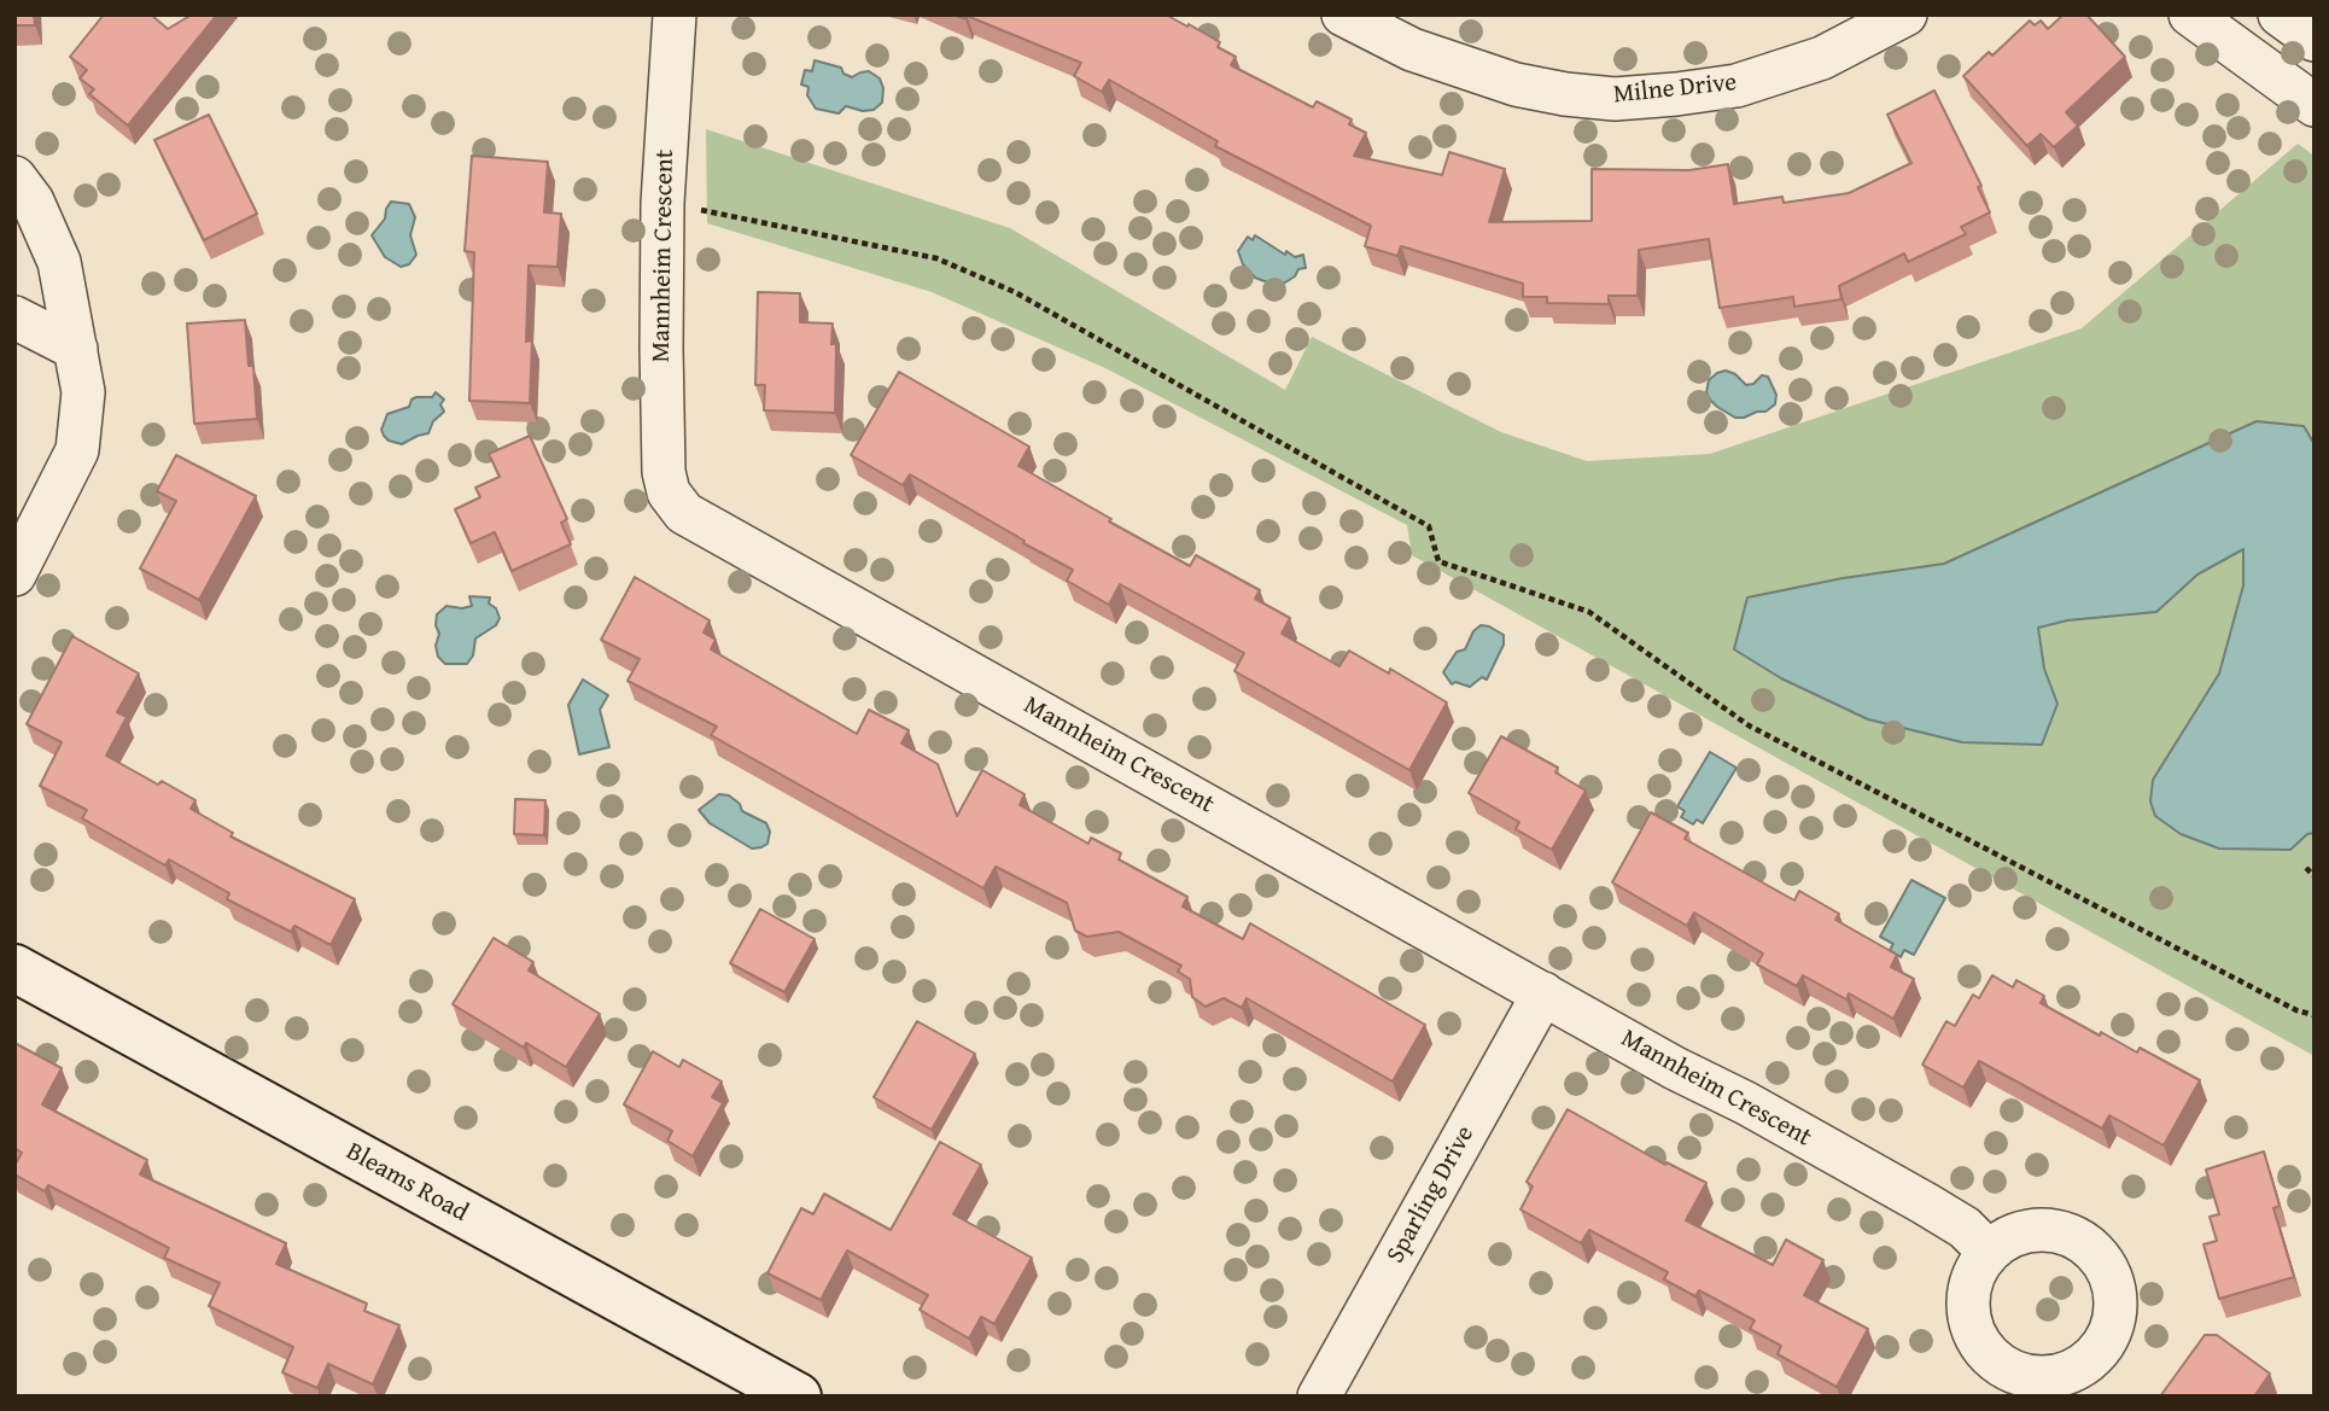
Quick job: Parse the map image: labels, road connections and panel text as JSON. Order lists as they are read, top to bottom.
{
  "streets": {
    "main road": ["Bleams Road"],
    "street": ["Milne Drive", "Mannheim Crescent", "Sparling Drive"]
  },
  "crossings": [
    ["Mannheim Crescent", "Sparling Drive"]
  ]
}
